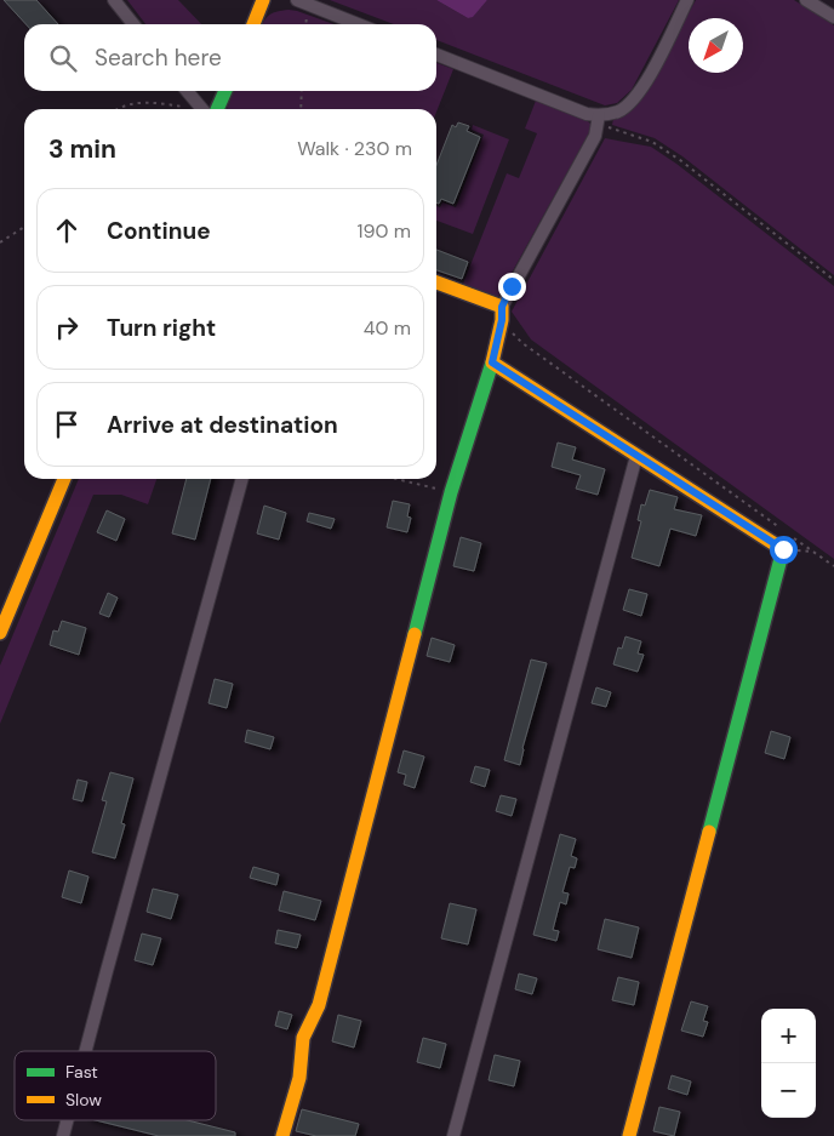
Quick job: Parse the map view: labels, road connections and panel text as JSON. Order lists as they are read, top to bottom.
{
  "legend": ["Fast", "Slow"],
  "north": "bottom left",
  "page": {
    "search": "Search here",
    "heading": ["3 min", "Walk · 230 m"],
    "list": [
      ["Continue", "190 m"],
      ["Turn right", "40 m"],
      "Arrive at destination"
    ],
    "map_buttons": ["+", "−"]
  }
}
